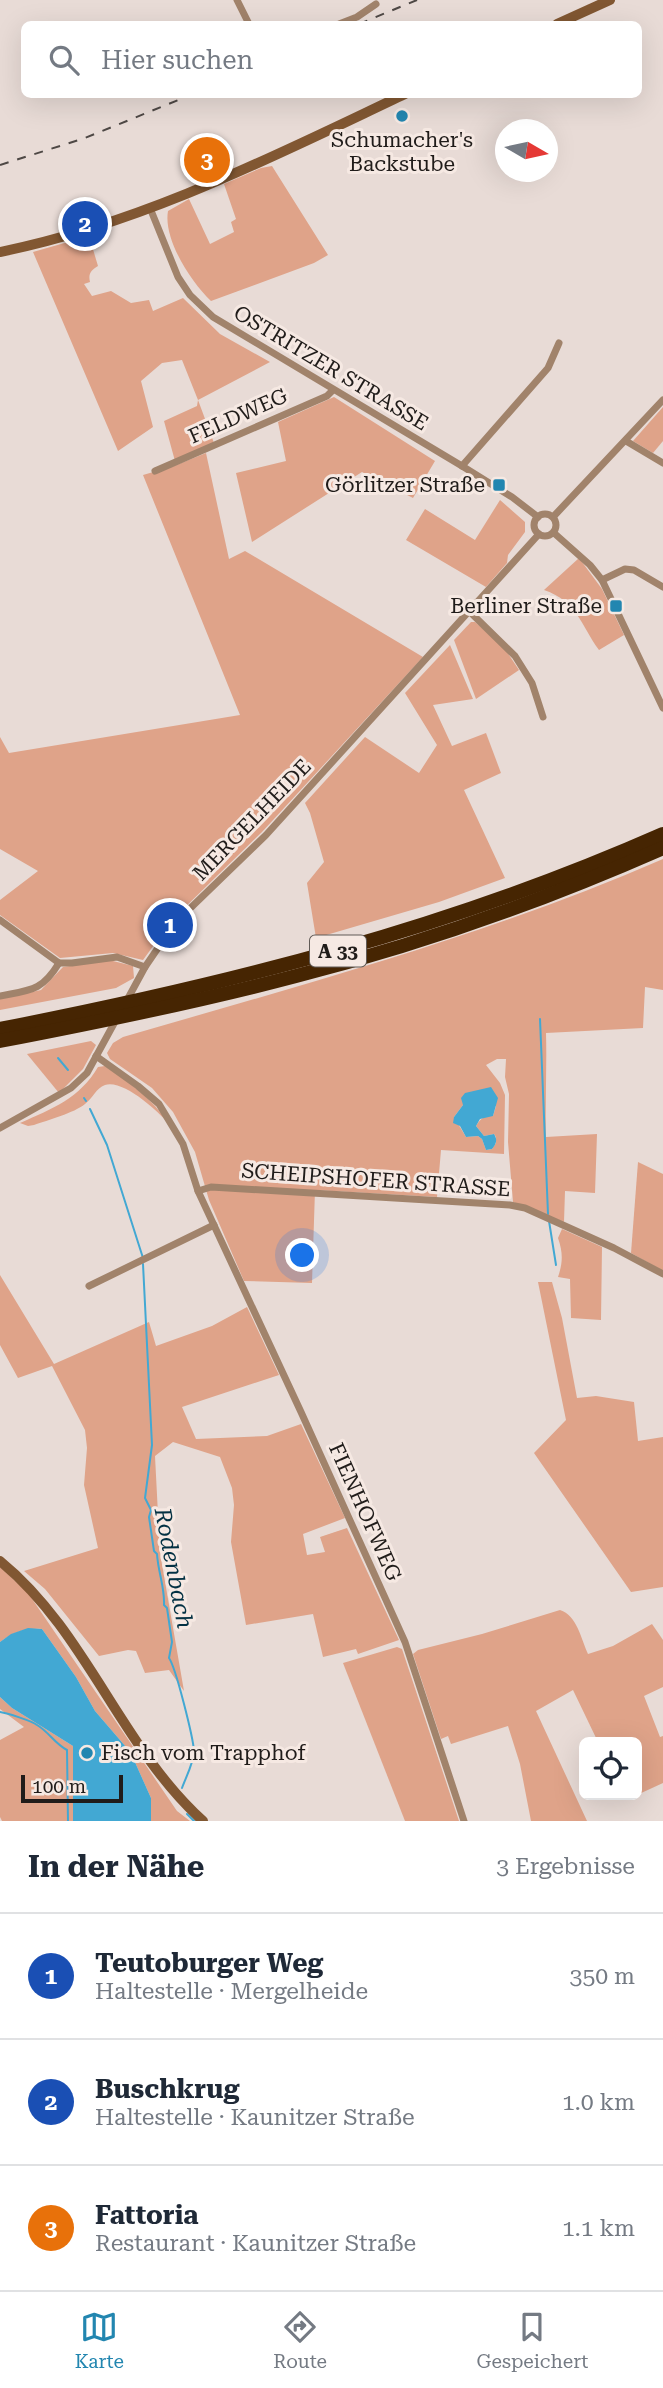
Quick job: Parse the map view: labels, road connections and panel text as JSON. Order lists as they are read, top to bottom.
{
  "streets": {
    "highway": ["A 33"],
    "street": [
      "OSTRITZER STRASSE",
      "FELDWEG",
      "MERGELHEIDE",
      "SCHEIPSHOFER STRASSE",
      "FIENHOFWEG"
    ]
  },
  "crossings": [
    ["OSTRITZER STRASSE", "FELDWEG"],
    ["OSTRITZER STRASSE", "MERGELHEIDE"],
    ["MERGELHEIDE", "FIENHOFWEG"],
    ["SCHEIPSHOFER STRASSE", "FIENHOFWEG"]
  ],
  "water": ["Rodenbach"],
  "places": {
    "other": ["Schumacher's Backstube", "Fisch vom Trapphof"],
    "transit": ["Görlitzer Straße", "Berliner Straße"]
  },
  "scale_bar": "100 m",
  "north": "right",
  "page": {
    "search": "Hier suchen",
    "pins": ["3", "2", "1"],
    "scale": "100 m",
    "heading": ["In der Nähe", "3 Ergebnisse"],
    "list": [
      {
        "mark": "1",
        "name": "Teutoburger Weg",
        "note": "Haltestelle · Mergelheide",
        "value": "350 m"
      },
      {
        "mark": "2",
        "name": "Buschkrug",
        "note": "Haltestelle · Kaunitzer Straße",
        "value": "1.0 km"
      },
      {
        "mark": "3",
        "name": "Fattoria",
        "note": "Restaurant · Kaunitzer Straße",
        "value": "1.1 km"
      }
    ],
    "nav": ["Karte", "Route", "Gespeichert"]
  }
}
